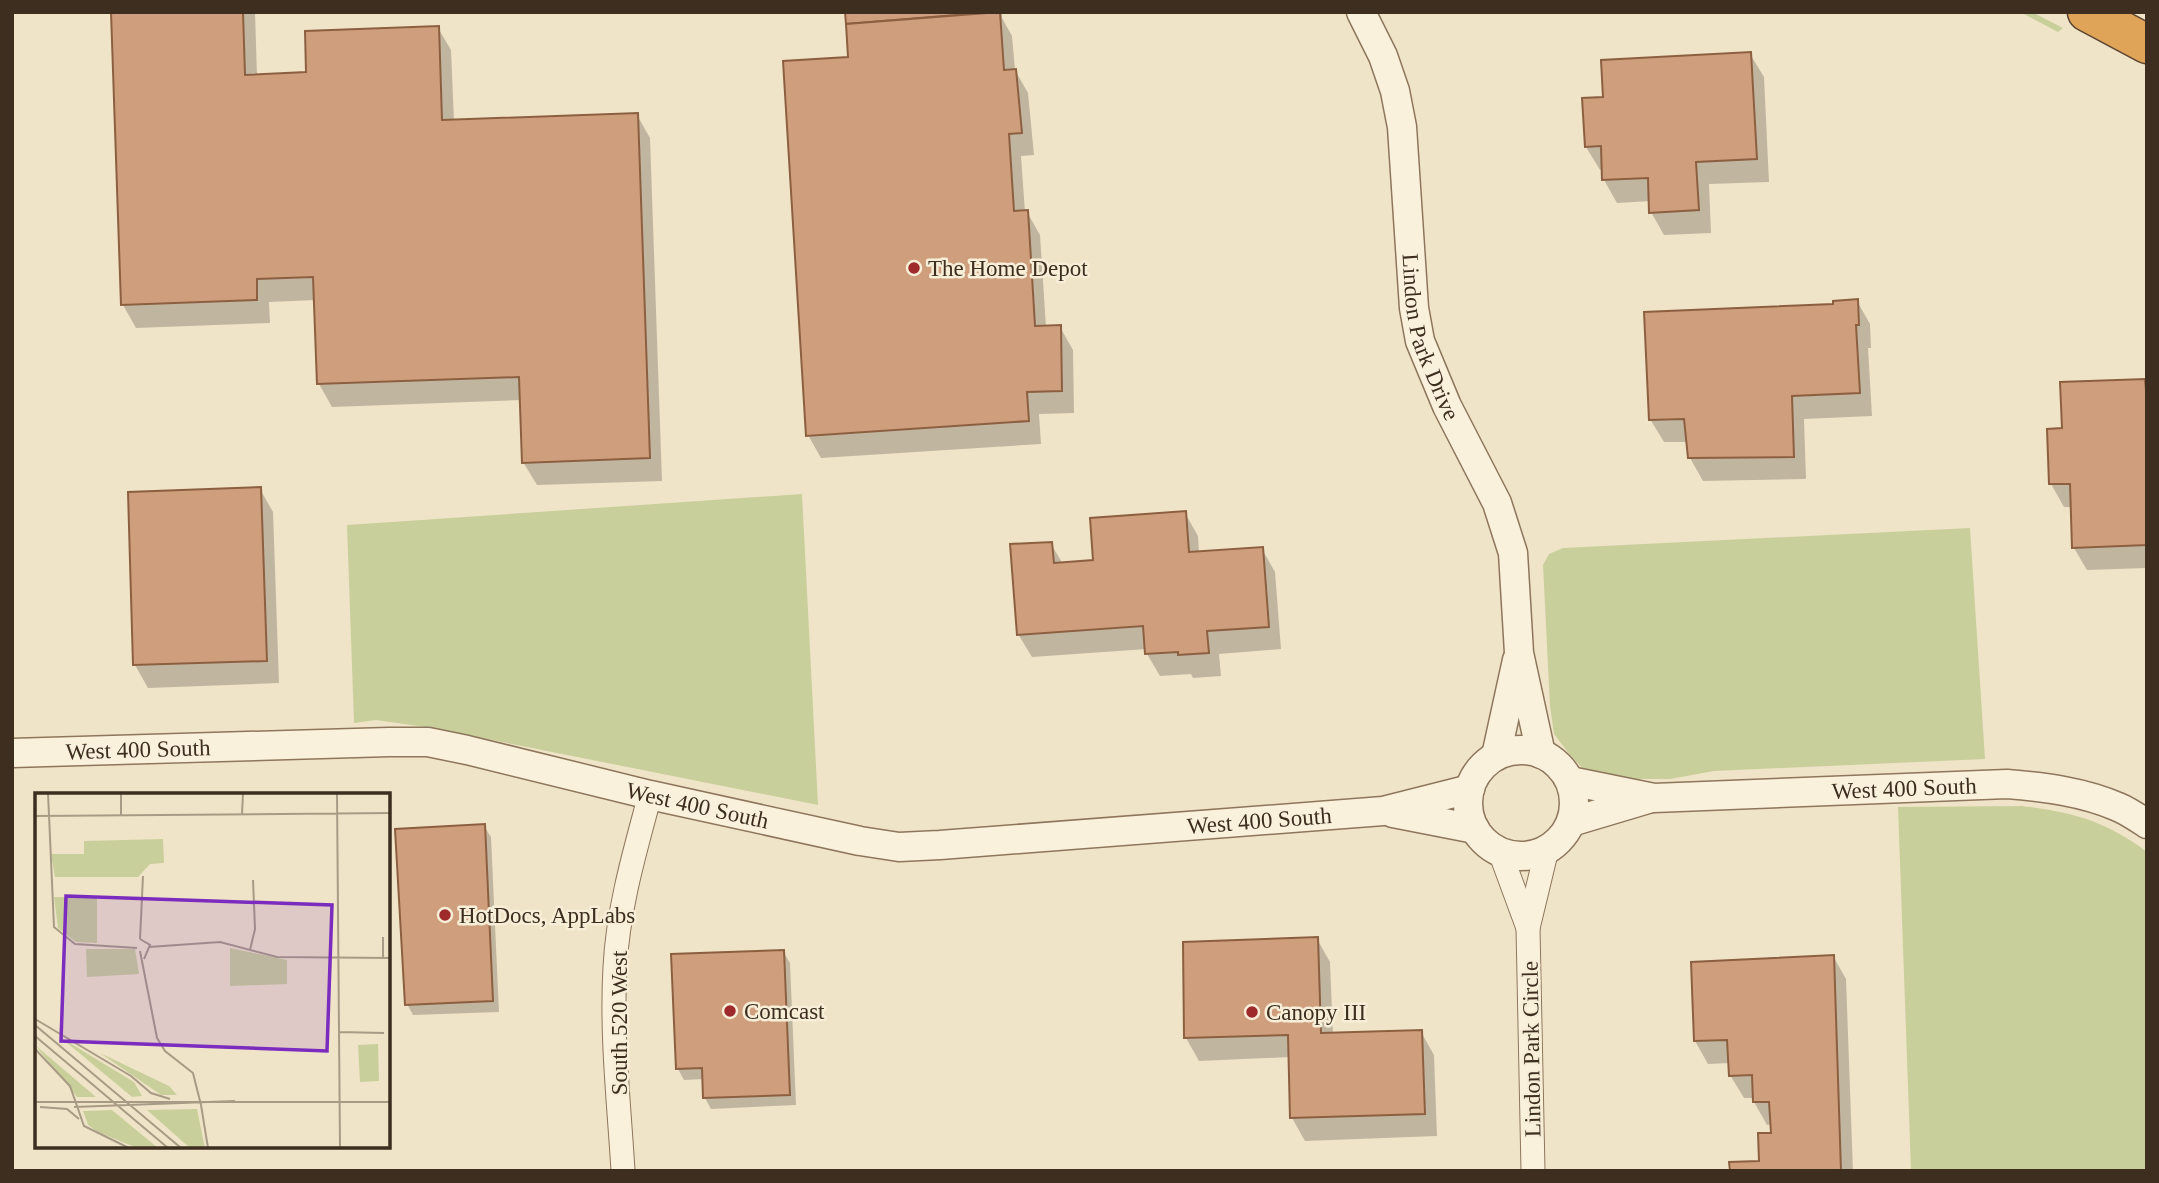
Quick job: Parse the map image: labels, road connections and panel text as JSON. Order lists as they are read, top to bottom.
{
  "streets": {
    "street": [
      "Lindon Park Drive",
      "West 400 South",
      "South 520 West",
      "Lindon Park Circle"
    ]
  },
  "crossings": [
    ["Lindon Park Drive", "West 400 South"],
    ["West 400 South", "South 520 West"]
  ],
  "places": [
    "The Home Depot",
    "HotDocs, AppLabs",
    "Comcast",
    "Canopy III"
  ]
}
